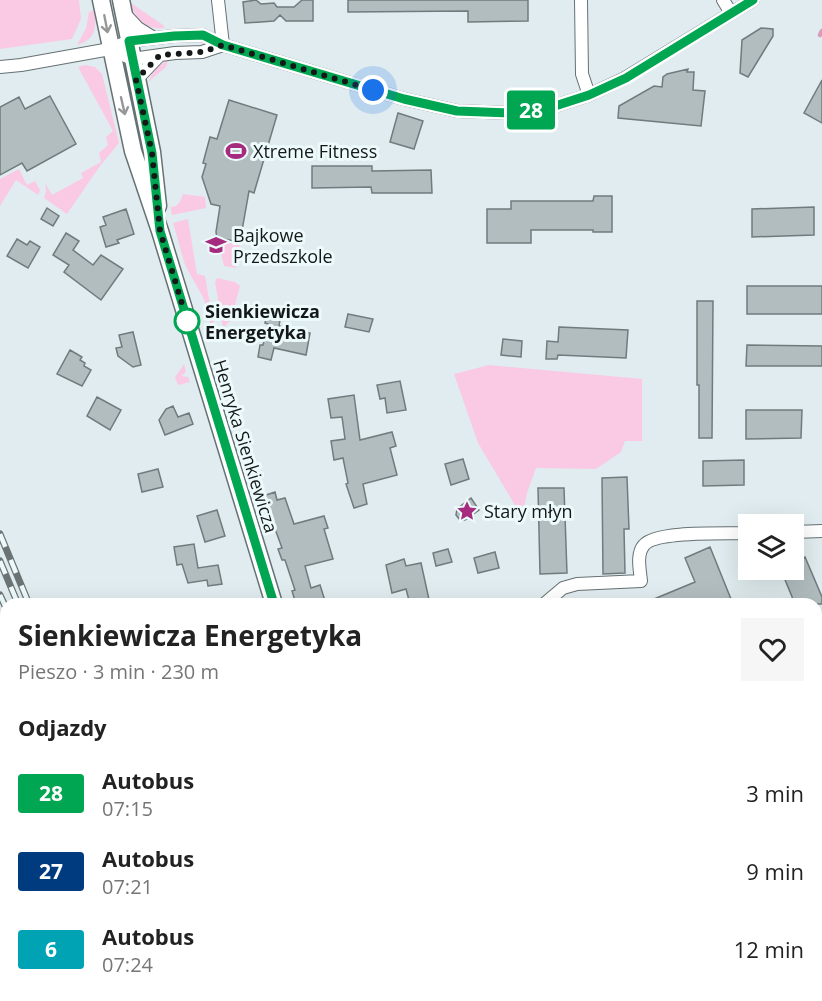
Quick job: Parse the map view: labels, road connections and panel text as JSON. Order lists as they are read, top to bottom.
{
  "streets": {
    "street": ["Henryka Sienkiewicza"]
  },
  "places": {
    "sports": ["Xtreme Fitness"],
    "school or university": ["Bajkowe Przedszkole"],
    "other": ["Sienkiewicza Energetyka"],
    "place": ["Stary młyn"]
  },
  "lines": ["bus line 28"],
  "page": {
    "on_map": "28",
    "heading": [
      ["Sienkiewicza Energetyka", "Pieszo · 3 min · 230 m"],
      "Odjazdy"
    ],
    "list": [
      {
        "mark": "28",
        "name": "Autobus",
        "note": "07:15",
        "value": "3 min"
      },
      {
        "mark": "27",
        "name": "Autobus",
        "note": "07:21",
        "value": "9 min"
      },
      {
        "mark": "6",
        "name": "Autobus",
        "note": "07:24",
        "value": "12 min"
      }
    ]
  }
}
